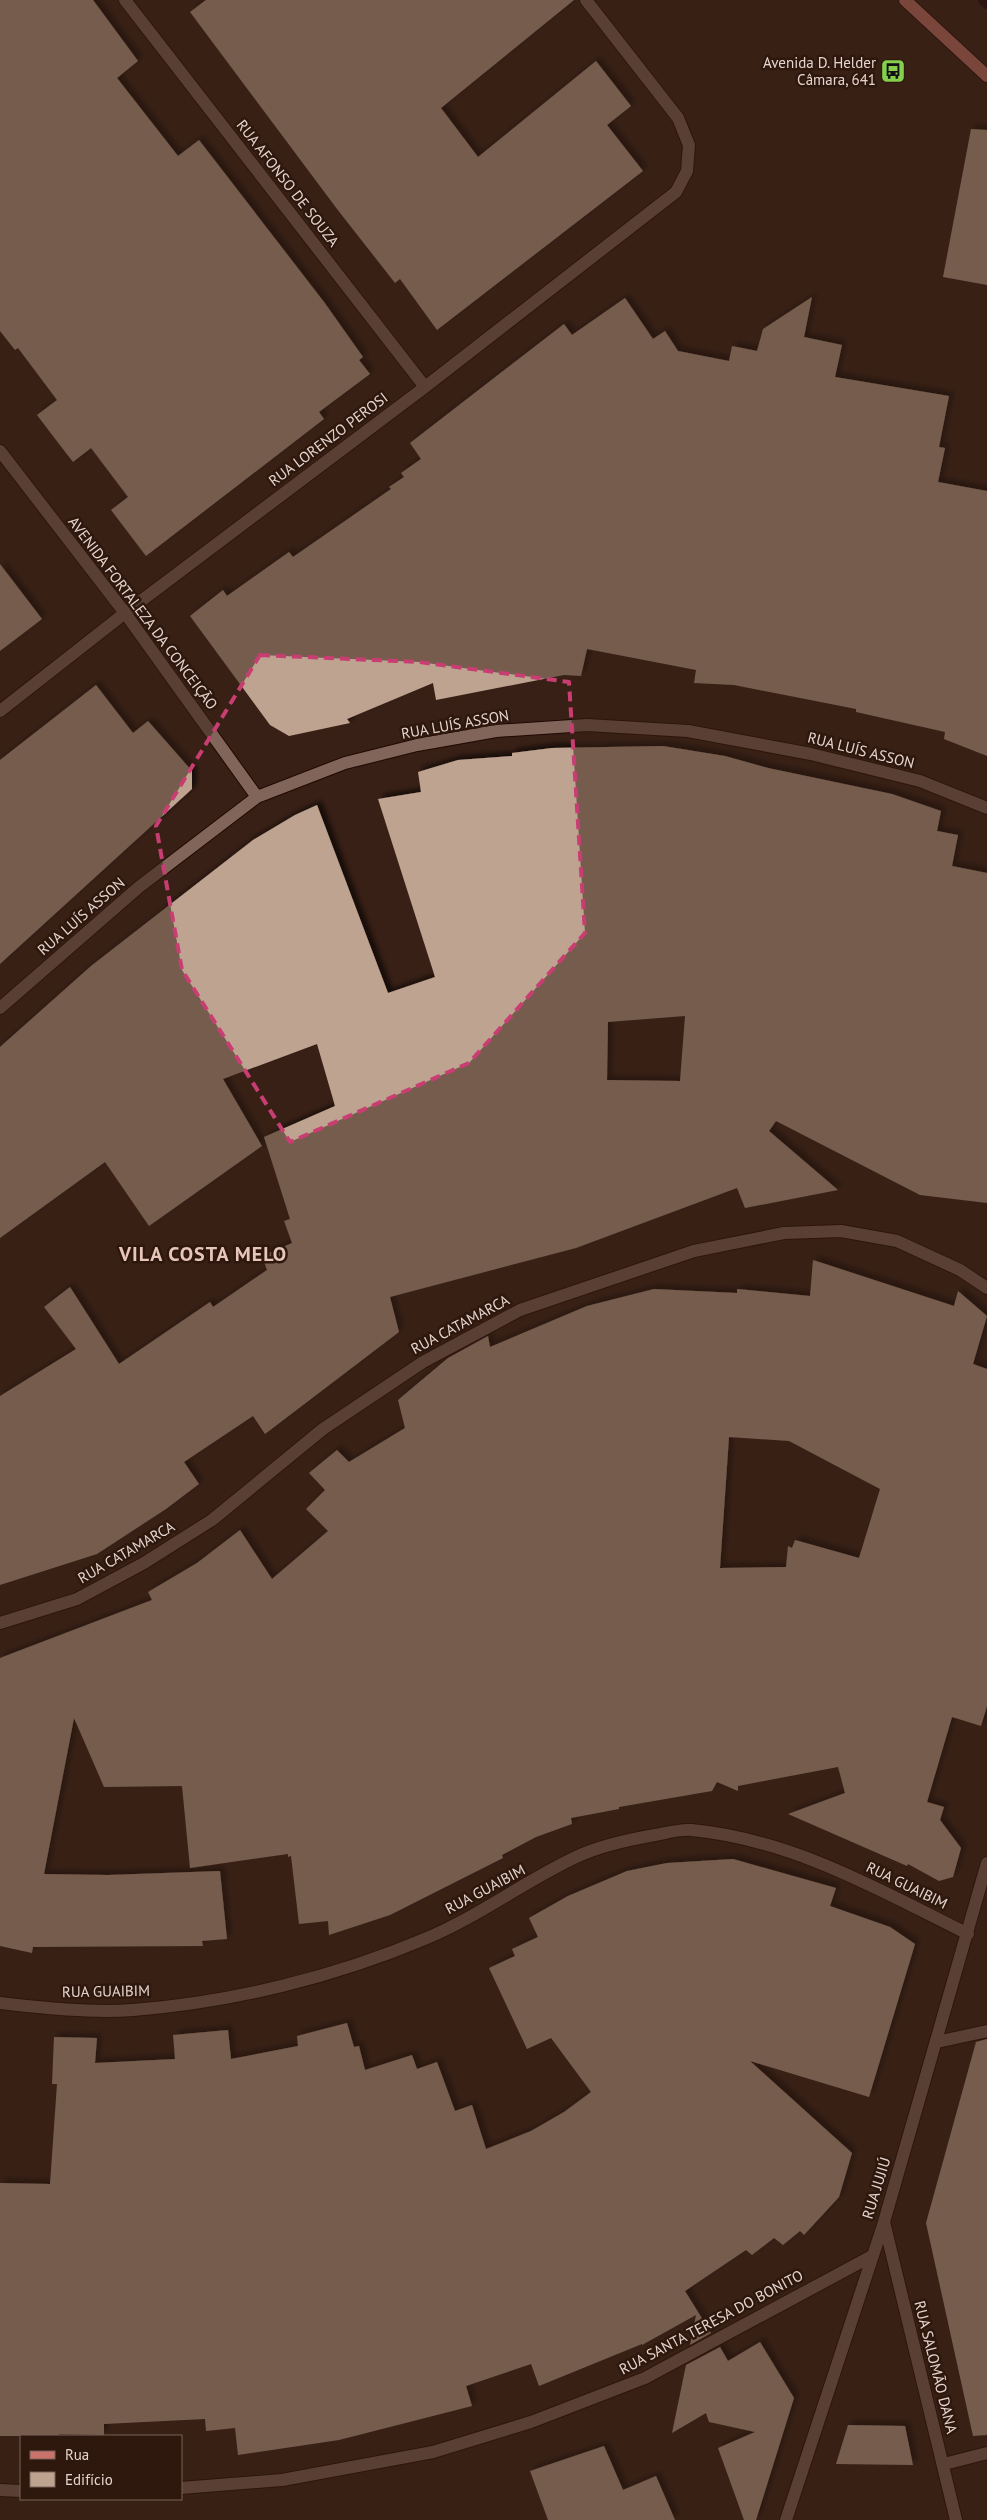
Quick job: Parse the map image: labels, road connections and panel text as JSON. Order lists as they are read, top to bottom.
{
  "streets": {
    "street": [
      "RUA AFONSO DE SOUZA",
      "RUA LORENZO PEROSI",
      "AVENIDA FORTALEZA DA CONCEIÇÃO",
      "RUA LUÍS ASSON",
      "RUA CATAMARCA",
      "RUA GUAIBIM",
      "RUA JUJIÚ",
      "RUA SANTA TERESA DO BONITO",
      "RUA SALOMÃO DANA"
    ]
  },
  "crossings": [
    ["RUA AFONSO DE SOUZA", "RUA LORENZO PEROSI"],
    ["RUA LORENZO PEROSI", "AVENIDA FORTALEZA DA CONCEIÇÃO"],
    ["AVENIDA FORTALEZA DA CONCEIÇÃO", "RUA LUÍS ASSON"],
    ["RUA GUAIBIM", "RUA JUJIÚ"],
    ["RUA JUJIÚ", "RUA SANTA TERESA DO BONITO"],
    ["RUA JUJIÚ", "RUA SALOMÃO DANA"]
  ],
  "districts": ["VILA COSTA MELO"],
  "places": {
    "bus stop": ["Avenida D. Helder Câmara, 641"]
  },
  "legend": ["Rua", "Edifício"]
}
